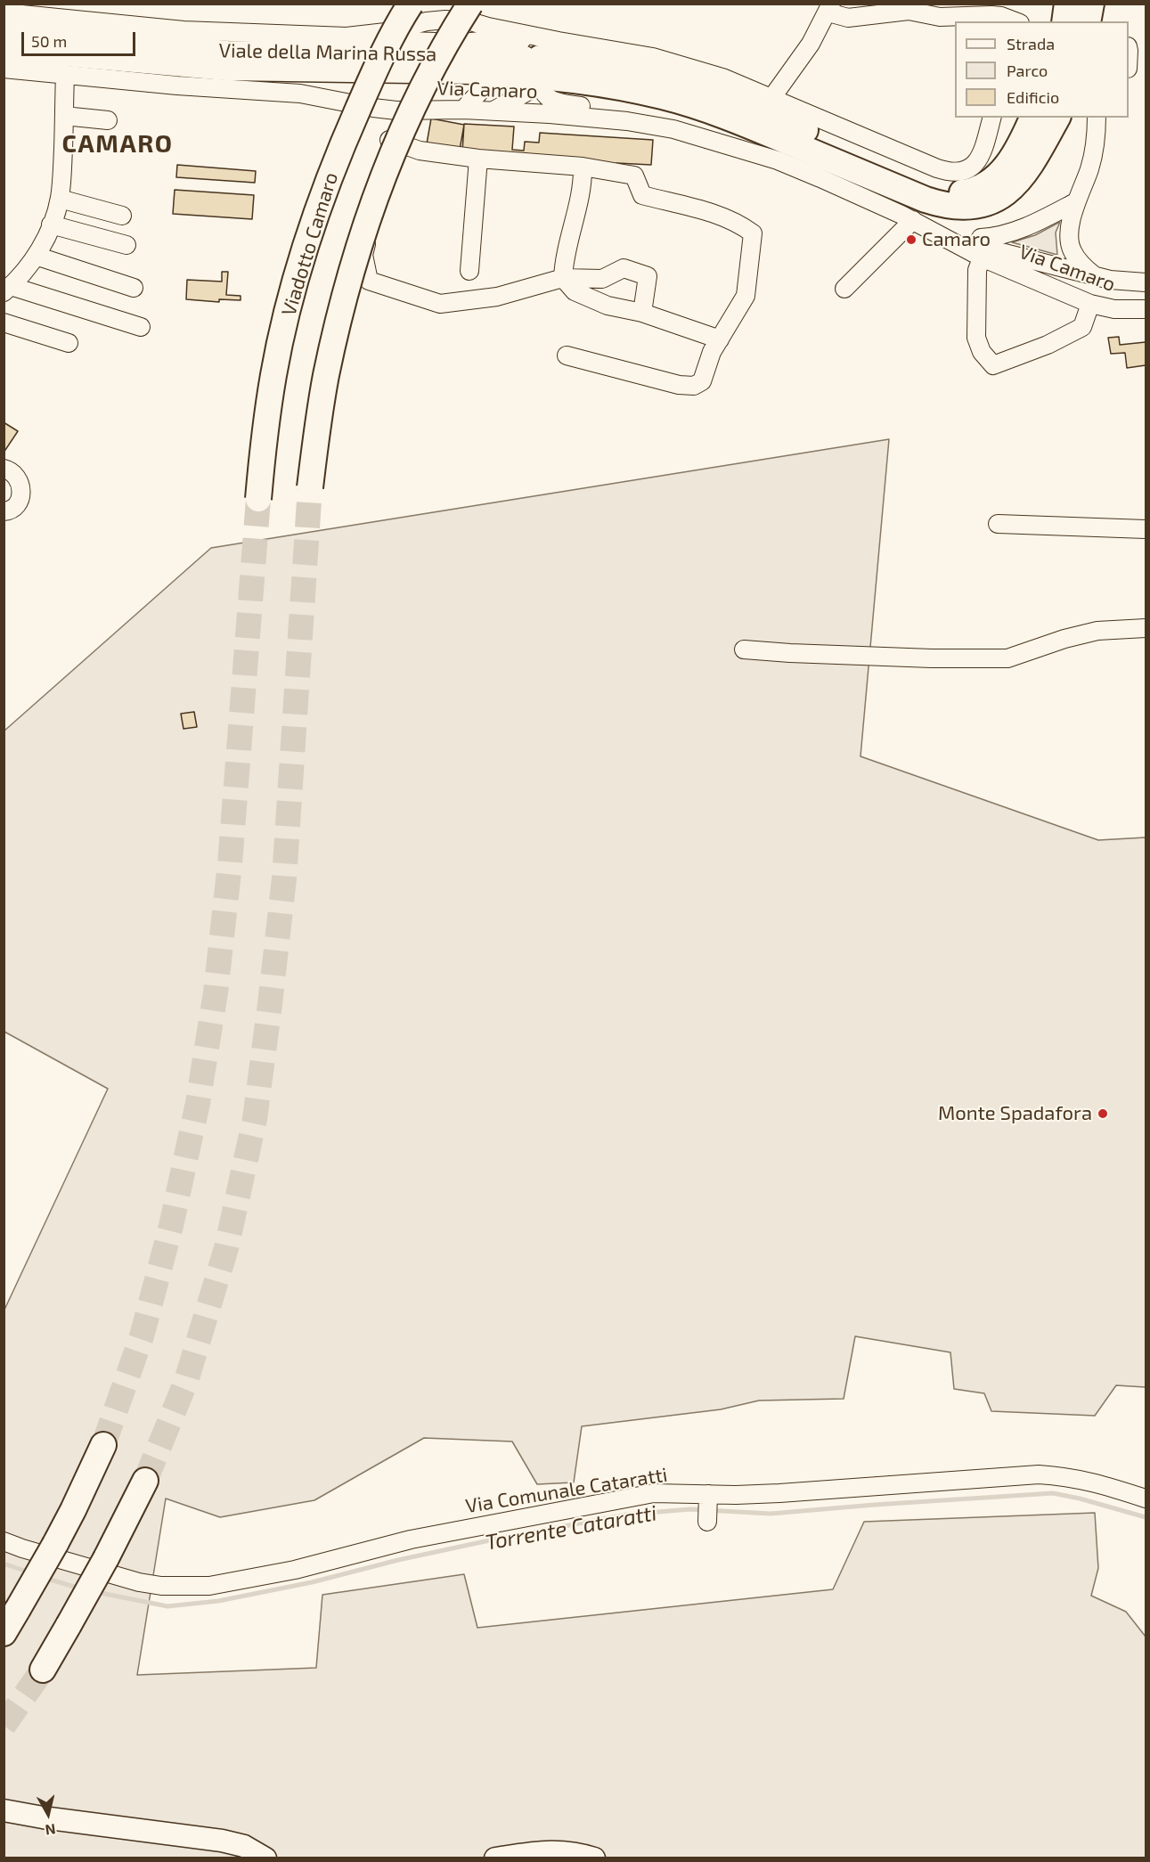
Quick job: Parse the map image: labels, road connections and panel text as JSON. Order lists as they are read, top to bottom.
{
  "streets": {
    "highway": ["Viadotto Camaro"],
    "main road": ["Viale della Marina Russa"],
    "street": ["Via Camaro", "Via Comunale Cataratti"]
  },
  "districts": ["CAMARO"],
  "water": ["Torrente Cataratti"],
  "places": ["Camaro", "Monte Spadafora"],
  "legend": ["Strada", "Parco", "Edificio"],
  "scale_bar": "50 m",
  "north": "bottom"
}
